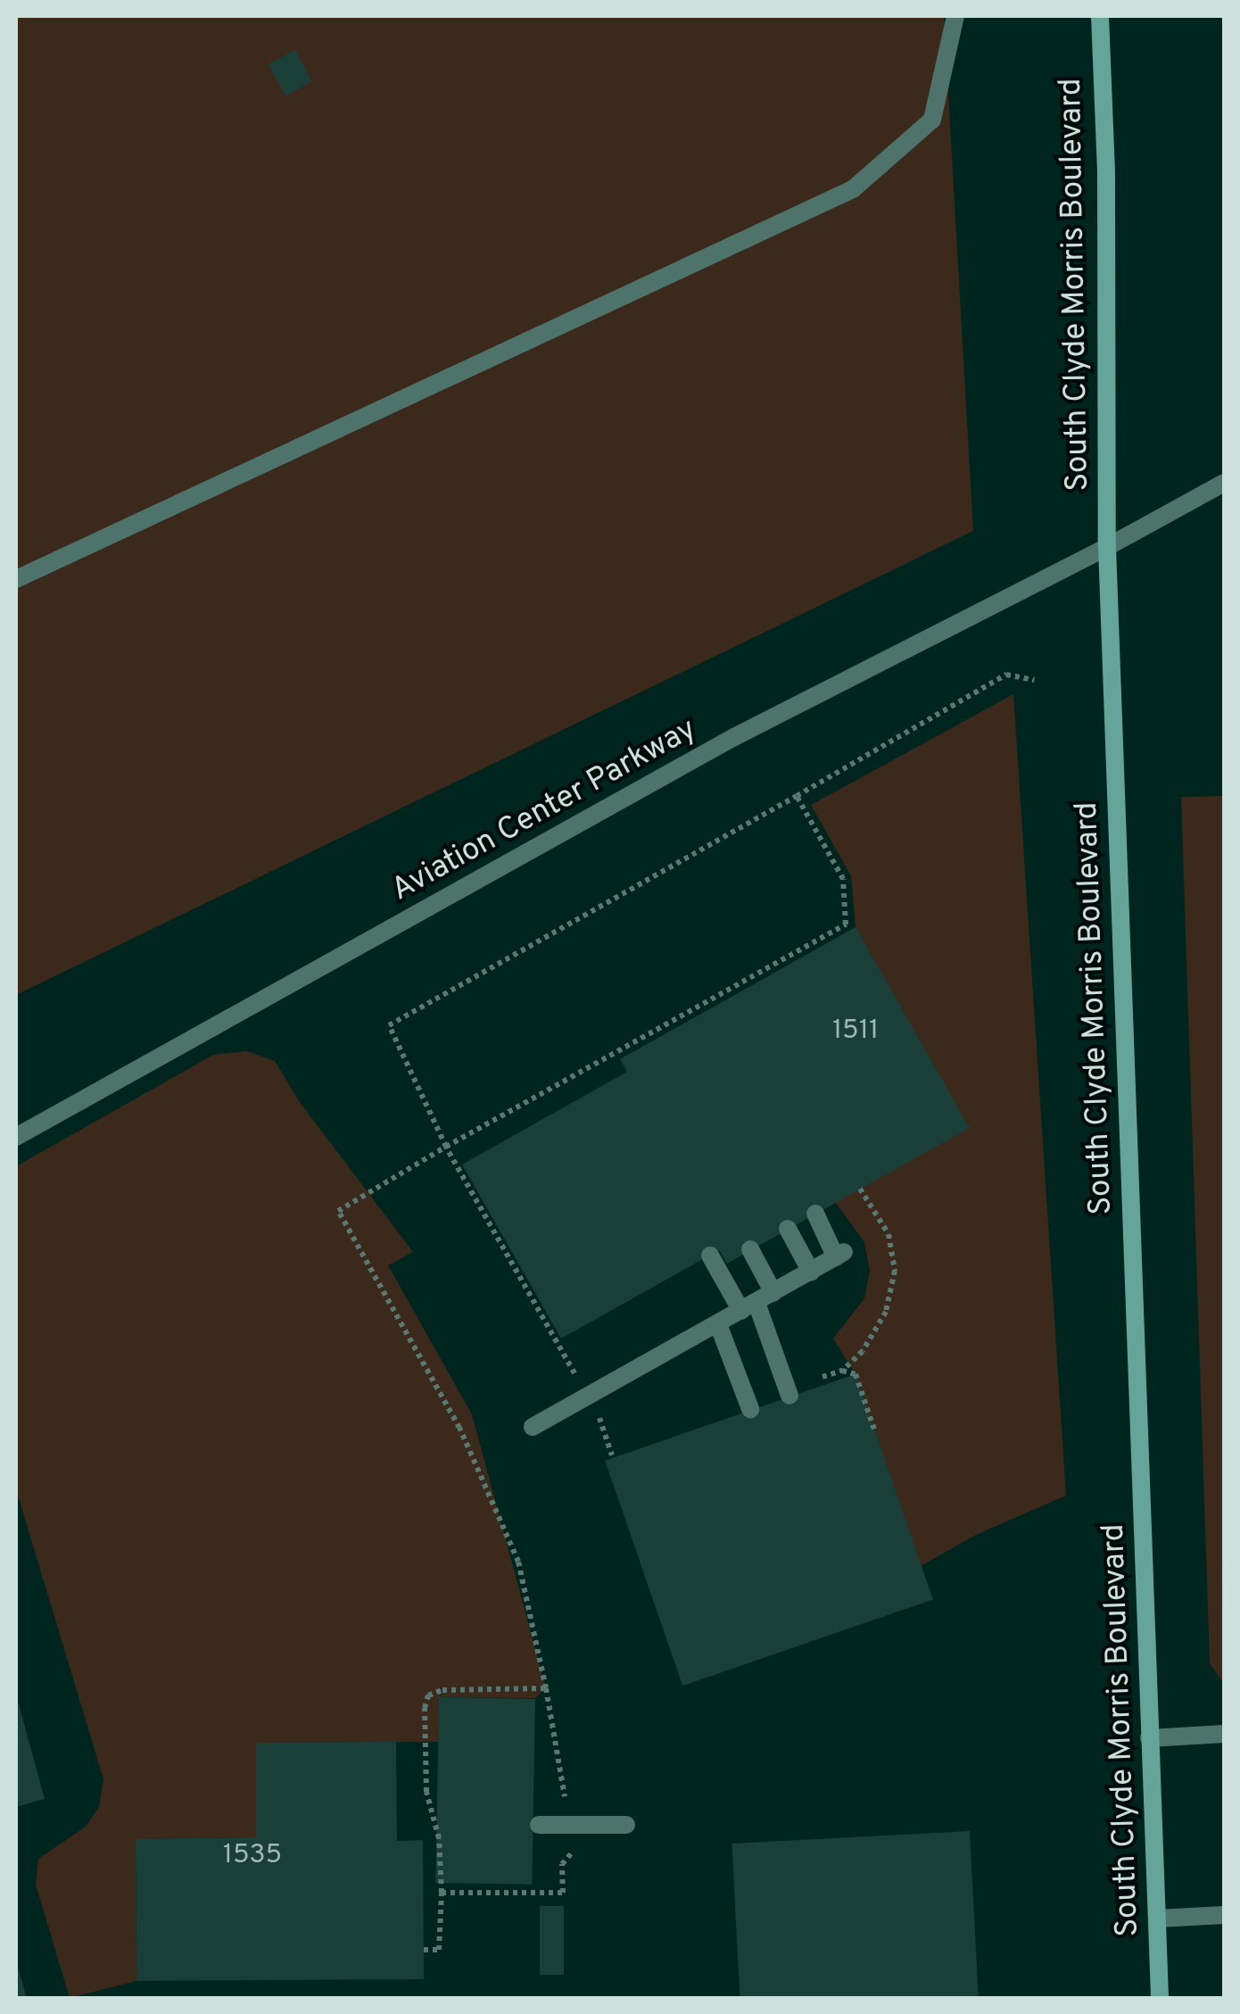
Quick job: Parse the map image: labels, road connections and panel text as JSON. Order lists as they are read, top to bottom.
{
  "streets": {
    "main road": ["South Clyde Morris Boulevard"],
    "street": ["Aviation Center Parkway"]
  },
  "crossings": [
    ["South Clyde Morris Boulevard", "Aviation Center Parkway"]
  ],
  "house_numbers": ["1511", "1535"]
}
